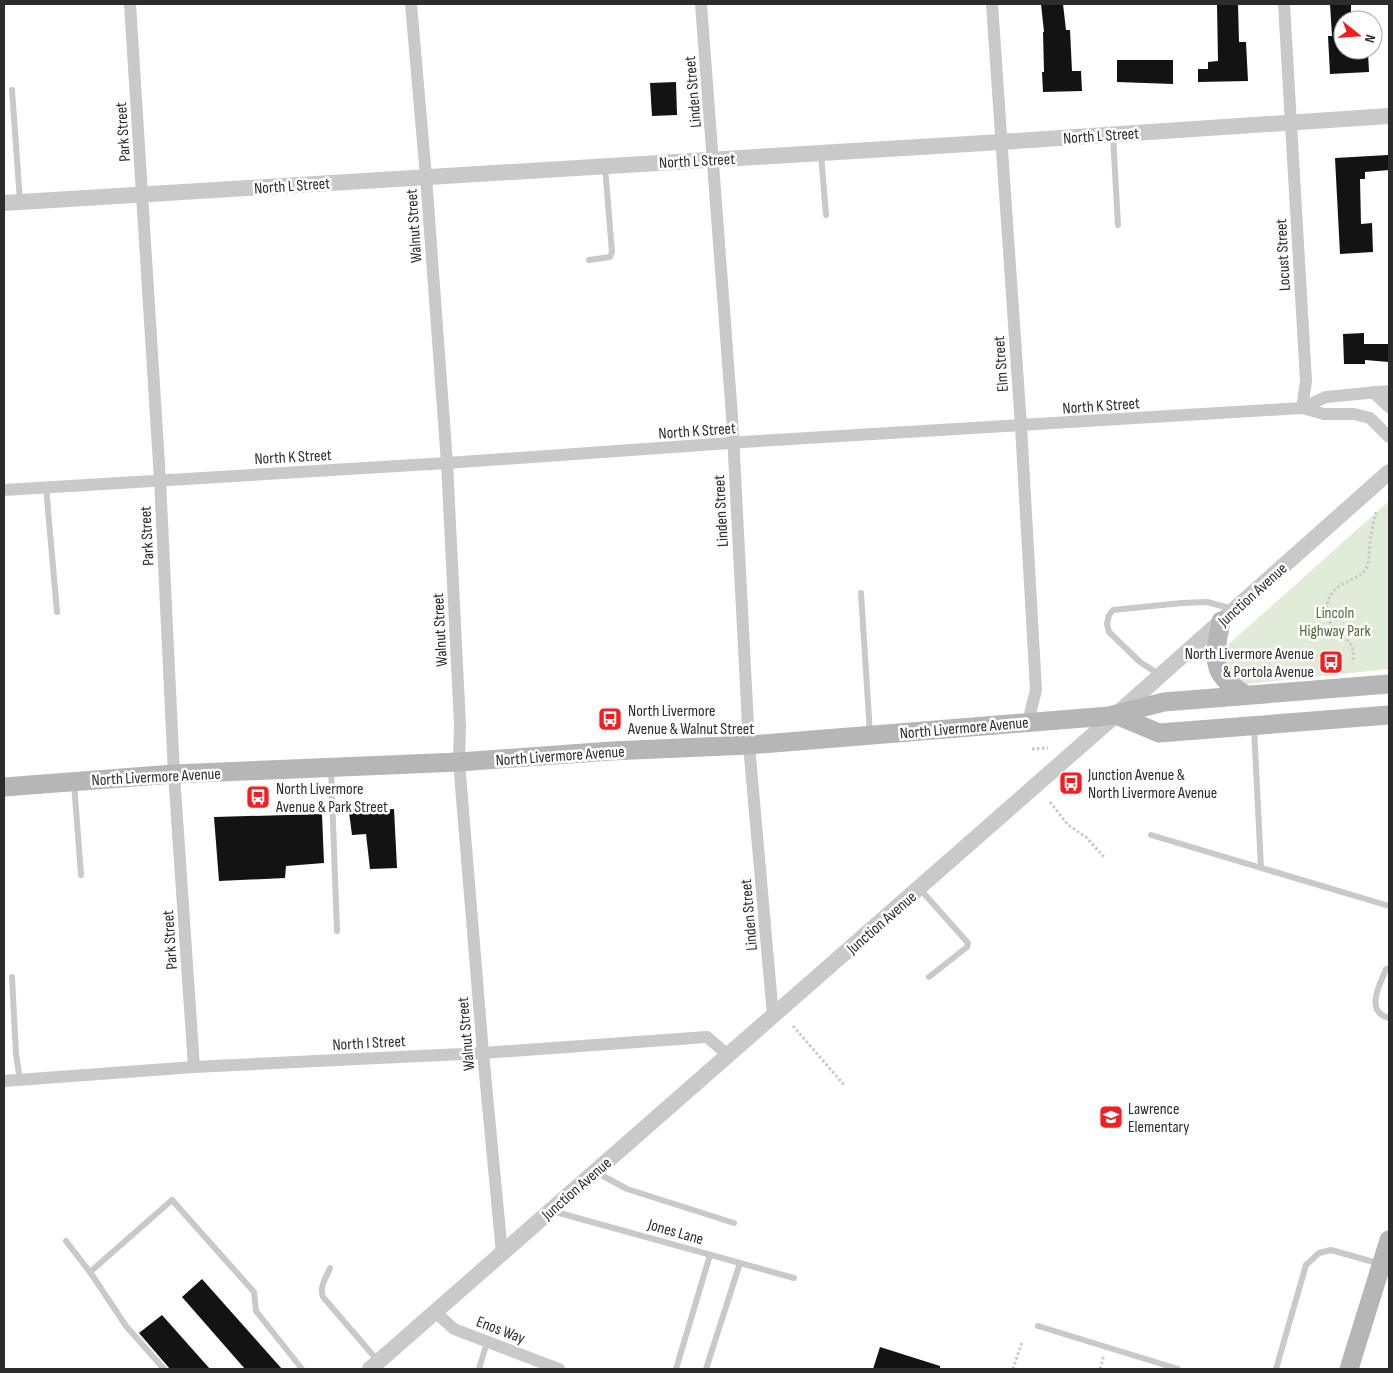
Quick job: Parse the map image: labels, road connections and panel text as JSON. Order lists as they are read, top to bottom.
{
  "streets": {
    "main road": ["North Livermore Avenue"],
    "street": [
      "Linden Street",
      "Park Street",
      "North L Street",
      "Walnut Street",
      "Locust Street",
      "Elm Street",
      "North K Street",
      "Junction Avenue",
      "North I Street",
      "Enos Way"
    ],
    "lane": ["Jones Lane"]
  },
  "crossings": [
    ["Linden Street", "North L Street"],
    ["Linden Street", "North K Street"],
    ["Linden Street", "Junction Avenue"],
    ["Linden Street", "North Livermore Avenue"],
    ["Park Street", "North L Street"],
    ["Park Street", "North K Street"],
    ["Park Street", "North Livermore Avenue"],
    ["Park Street", "North I Street"],
    ["North L Street", "Walnut Street"],
    ["North L Street", "Locust Street"],
    ["North L Street", "Elm Street"],
    ["Walnut Street", "North K Street"],
    ["Walnut Street", "Junction Avenue"],
    ["Walnut Street", "North Livermore Avenue"],
    ["Walnut Street", "North I Street"],
    ["Locust Street", "North K Street"],
    ["Elm Street", "North K Street"],
    ["Elm Street", "North Livermore Avenue"],
    ["Junction Avenue", "North Livermore Avenue"],
    ["Junction Avenue", "North I Street"],
    ["Junction Avenue", "Jones Lane"],
    ["Junction Avenue", "Enos Way"]
  ],
  "parks": ["Lincoln Highway Park"],
  "places": {
    "bus stop": [
      "North Livermore Avenue & Portola Avenue",
      "North Livermore Avenue & Walnut Street",
      "Junction Avenue & North Livermore Avenue",
      "North Livermore Avenue & Park Street"
    ],
    "school or university": ["Lawrence Elementary"]
  },
  "north": "right"
}
